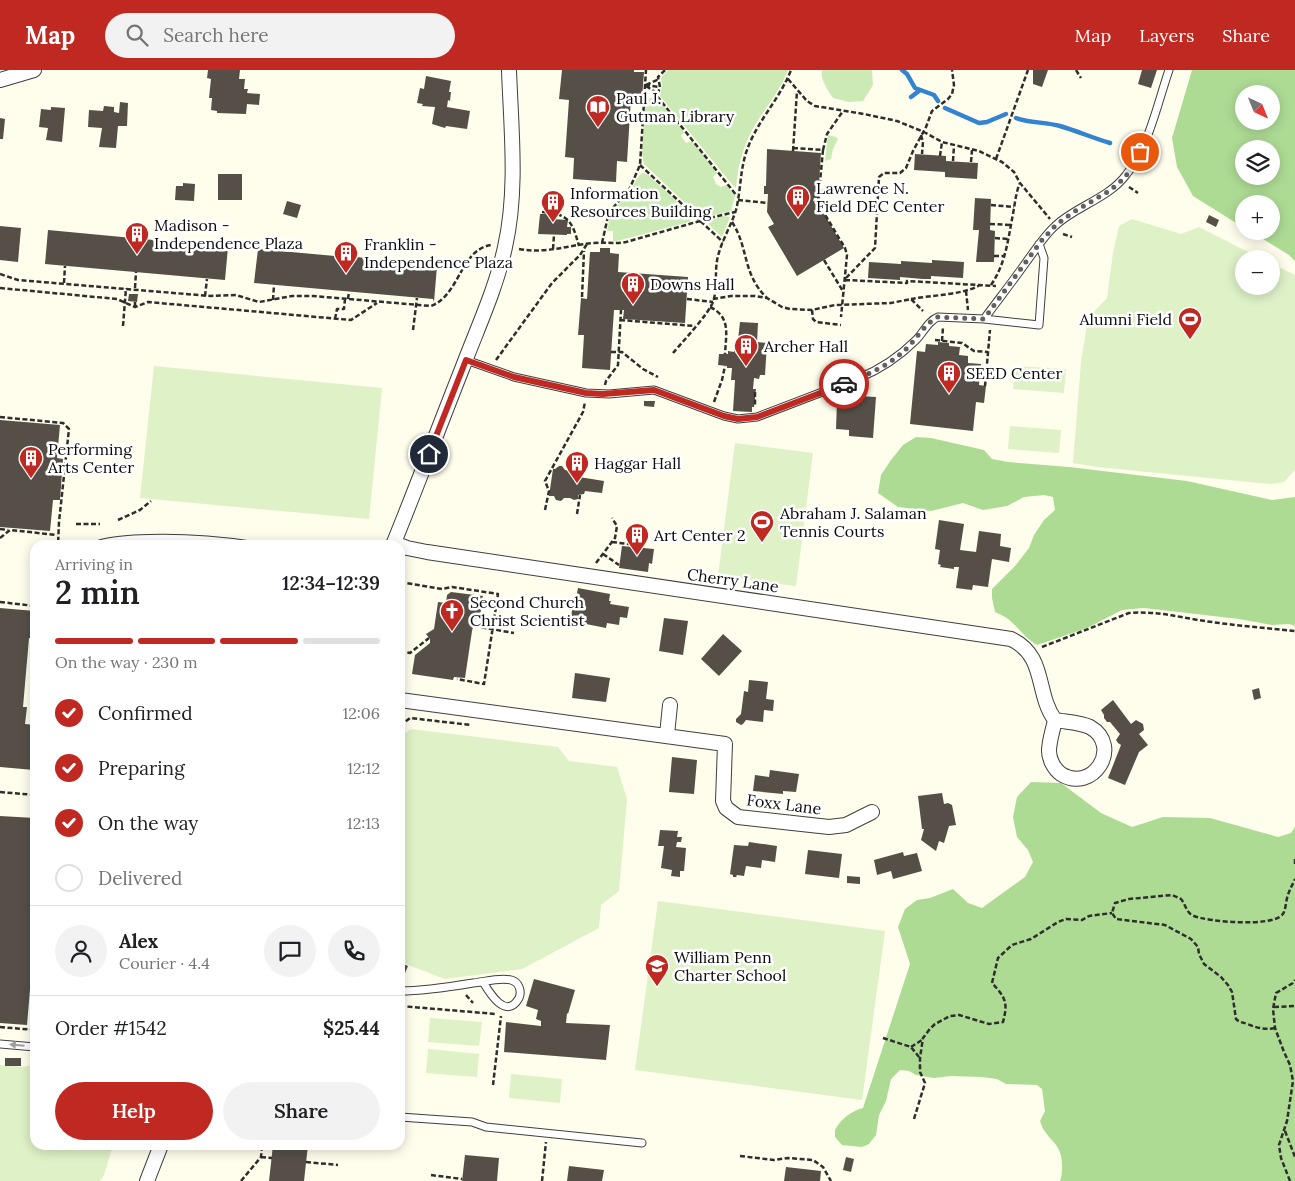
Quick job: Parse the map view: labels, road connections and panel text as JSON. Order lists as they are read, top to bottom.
{
  "streets": {
    "street": ["Cherry Lane", "Foxx Lane"]
  },
  "places": {
    "library": ["Paul J. Gutman Library"],
    "building": [
      "Lawrence N. Field DEC Center",
      "Information Resources Building",
      "Madison - Independence Plaza",
      "Franklin - Independence Plaza",
      "Downs Hall",
      "Archer Hall",
      "SEED Center",
      "Performing Arts Center",
      "Haggar Hall",
      "Art Center 2"
    ],
    "sports": ["Alumni Field", "Abraham J. Salaman Tennis Courts"],
    "church": ["Second Church Christ Scientist"],
    "school or university": ["William Penn Charter School"]
  },
  "north": "bottom right",
  "page": {
    "header": "Map",
    "search": "Search here",
    "nav": ["Map", "Layers", "Share"],
    "map_buttons": ["+", "−"],
    "heading": ["2 min", "Arriving in", "12:34–12:39"],
    "panel": [
      "Alex",
      "Courier · 4.4",
      "Order #1542",
      "$25.44"
    ],
    "bar": "On the way · 230 m",
    "list": [
      ["Confirmed", "12:06"],
      ["Preparing", "12:12"],
      ["On the way", "12:13"],
      "Delivered"
    ],
    "buttons": ["Help", "Share"]
  }
}
